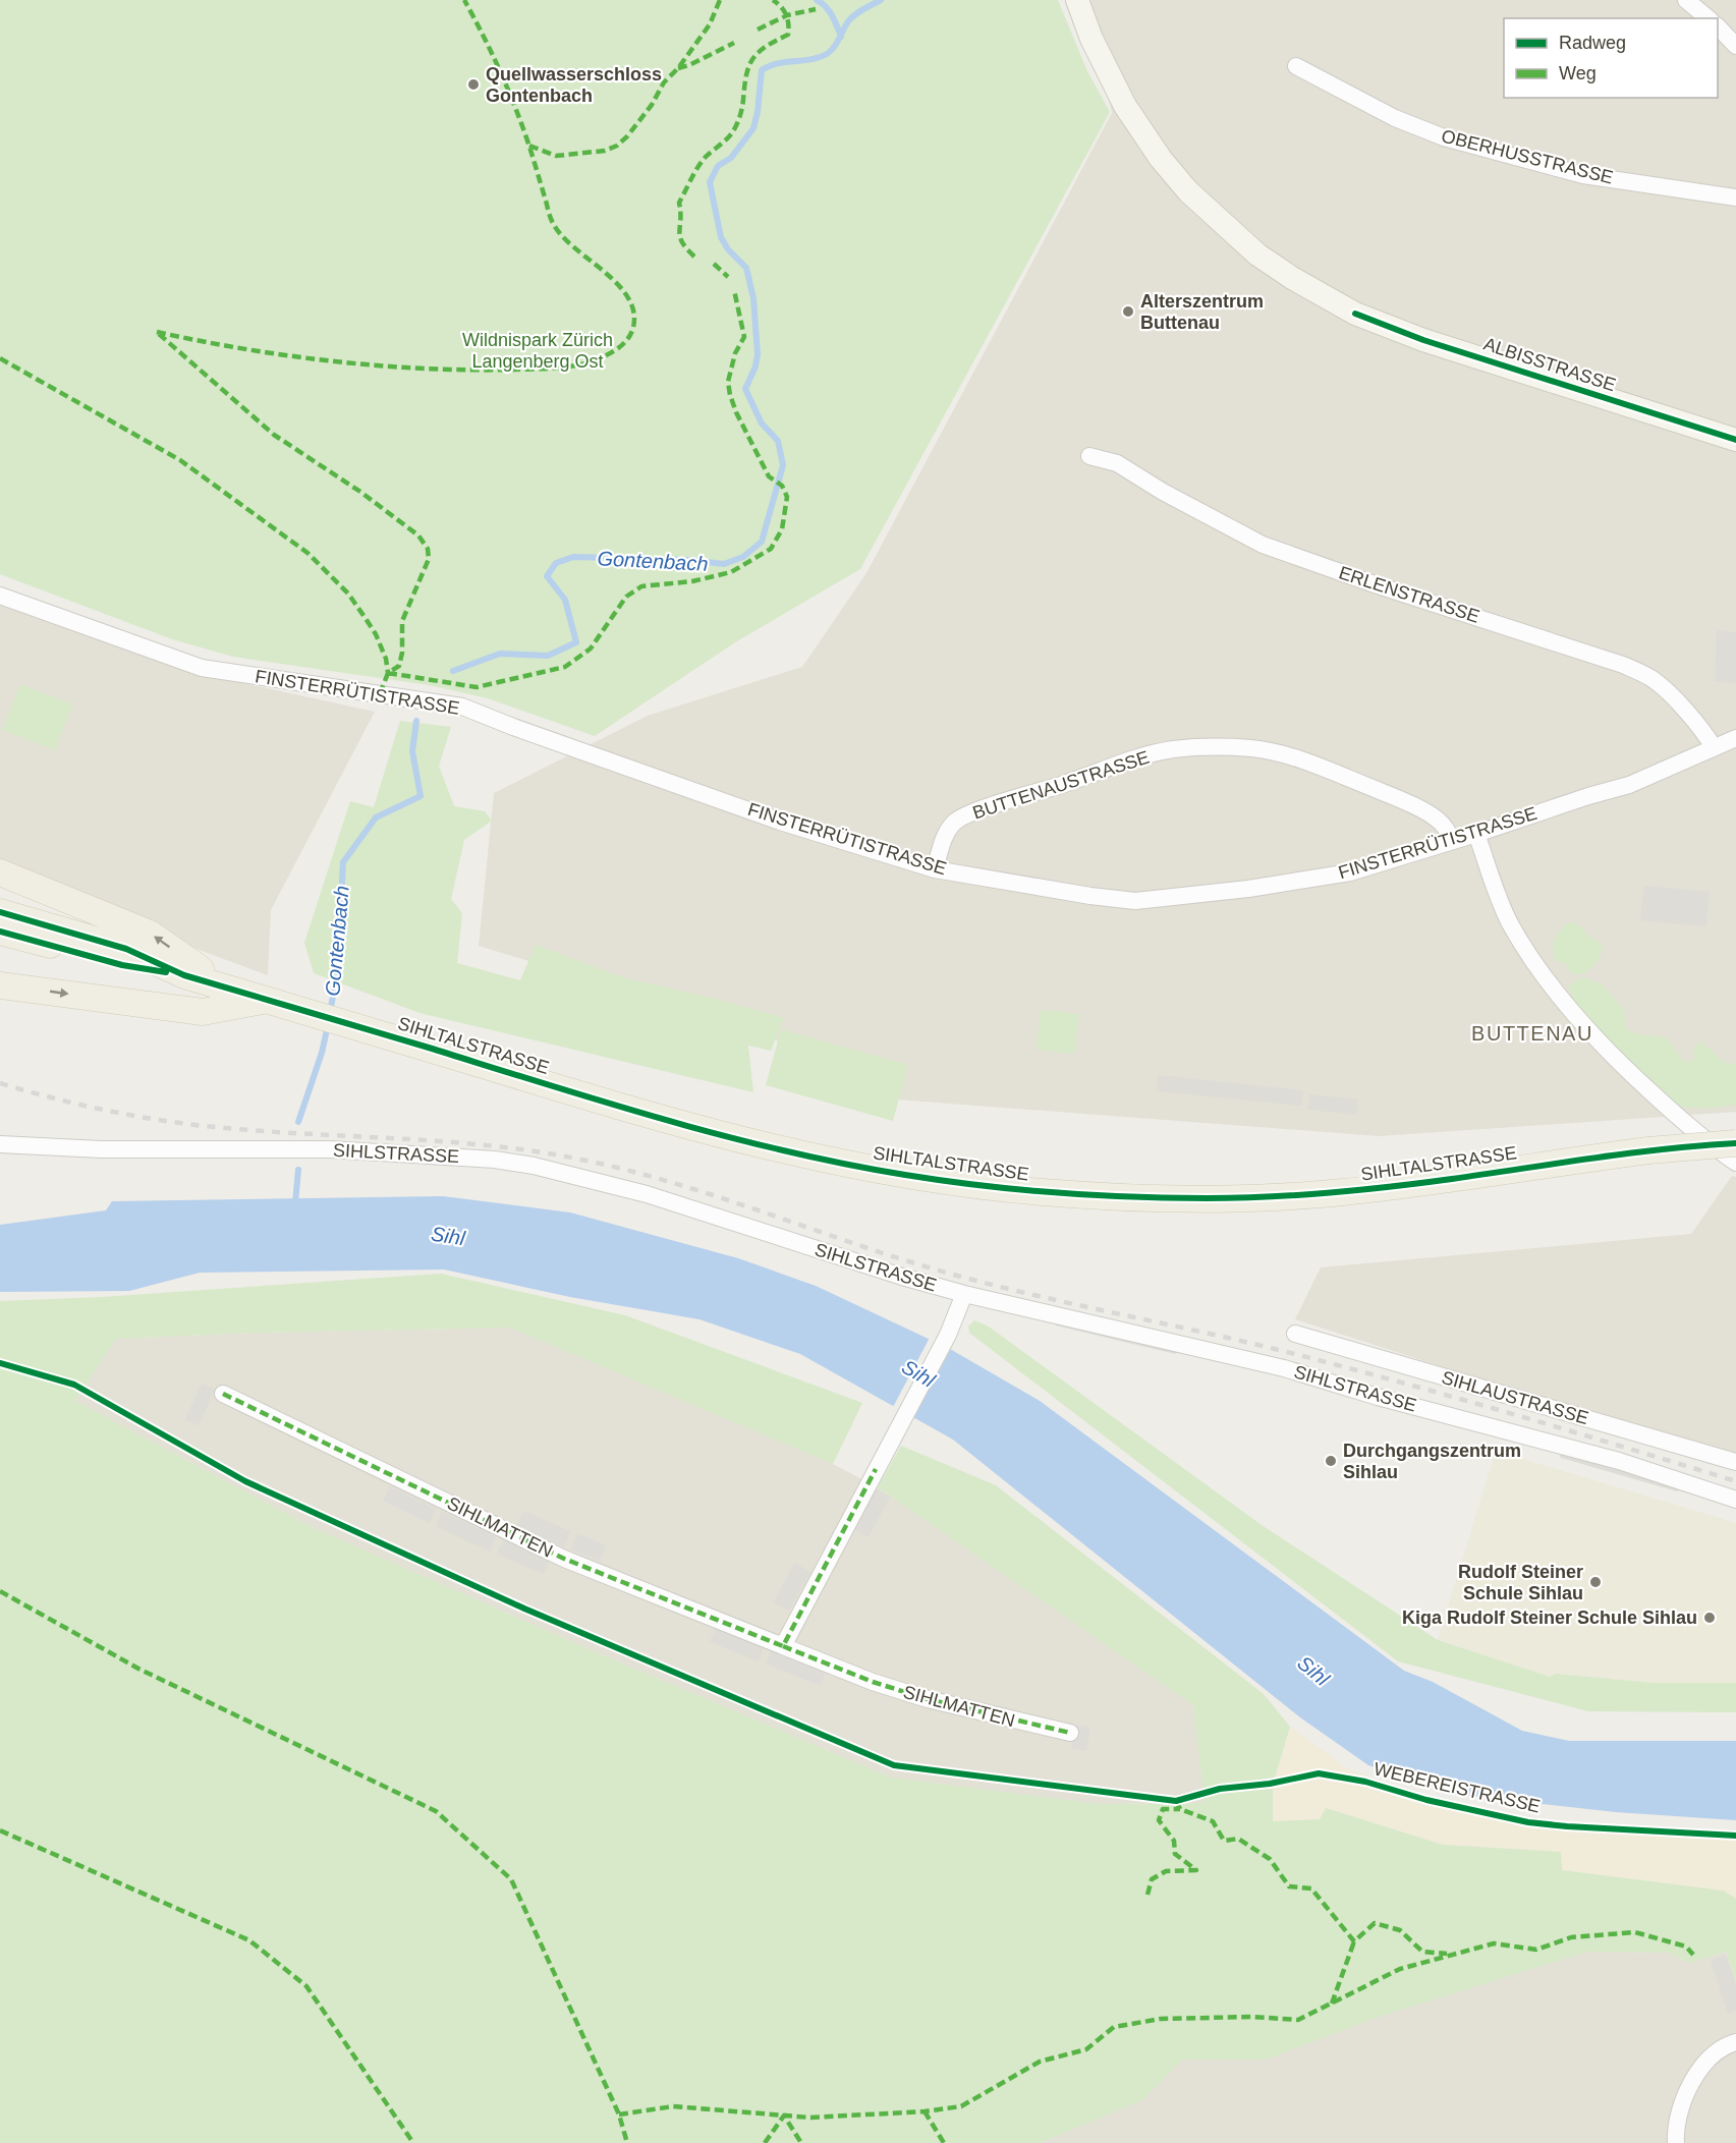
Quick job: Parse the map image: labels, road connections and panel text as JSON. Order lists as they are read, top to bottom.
{
  "streets": {
    "main road": ["ALBISSTRASSE", "SIHLTALSTRASSE"],
    "street": [
      "OBERHUSSTRASSE",
      "ERLENSTRASSE",
      "FINSTERRÜTISTRASSE",
      "BUTTENAUSTRASSE",
      "SIHLSTRASSE",
      "SIHLAUSTRASSE",
      "SIHLMATTEN"
    ],
    "cycle path": ["WEBEREISTRASSE"]
  },
  "crossings": [
    ["ERLENSTRASSE", "FINSTERRÜTISTRASSE"],
    ["FINSTERRÜTISTRASSE", "BUTTENAUSTRASSE"]
  ],
  "districts": ["BUTTENAU"],
  "water": ["Gontenbach", "Sihl"],
  "parks": ["Wildnispark Zürich Langenberg Ost"],
  "places": [
    "Quellwasserschloss Gontenbach",
    "Alterszentrum Buttenau",
    "Durchgangszentrum Sihlau",
    "Rudolf Steiner Schule Sihlau",
    "Kiga Rudolf Steiner Schule Sihlau"
  ],
  "legend": ["Radweg", "Weg"]
}
